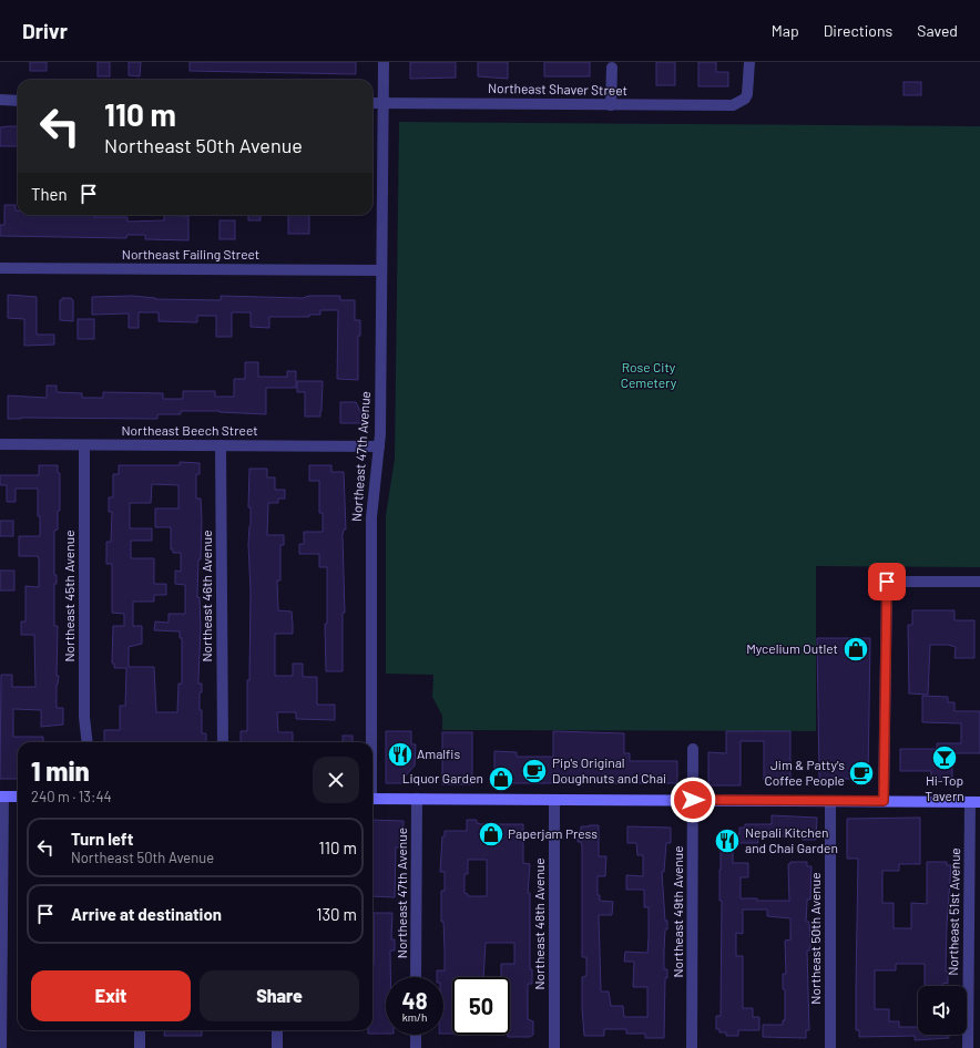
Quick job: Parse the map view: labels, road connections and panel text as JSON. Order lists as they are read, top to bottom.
{
  "streets": {
    "street": [
      "Northeast Shaver Street",
      "Northeast Failing Street",
      "Northeast Beech Street",
      "Northeast 47th Avenue",
      "Northeast 45th Avenue",
      "Northeast 46th Avenue",
      "Northeast 49th Avenue",
      "Northeast 51st Avenue",
      "Northeast 48th Avenue",
      "Northeast 50th Avenue"
    ]
  },
  "crossings": [
    ["Northeast Shaver Street", "Northeast 47th Avenue"],
    ["Northeast Failing Street", "Northeast 47th Avenue"],
    ["Northeast Beech Street", "Northeast 47th Avenue"],
    ["Northeast Beech Street", "Northeast 45th Avenue"],
    ["Northeast Beech Street", "Northeast 46th Avenue"]
  ],
  "parks": ["Rose City Cemetery"],
  "places": {
    "shop": ["Mycelium Outlet", "Liquor Garden", "Paperjam Press"],
    "restaurant": ["Amalfis", "Nepali Kitchen and Chai Garden"],
    "bar": ["Hi-Top Tavern"],
    "cafe": ["Pip's Original Doughnuts and Chai", "Jim & Patty's Coffee People"]
  },
  "page": {
    "header": "Drivr",
    "nav": ["Map", "Directions", "Saved"],
    "turn": ["110 m", "Northeast 50th Avenue"],
    "then": "Then",
    "heading": ["1 min", "240 m · 13:44"],
    "list": [
      {
        "name": "Turn left",
        "note": "Northeast 50th Avenue",
        "value": "110 m"
      },
      {
        "name": "Arrive at destination",
        "value": "130 m"
      }
    ],
    "buttons": ["Exit", "Share"],
    "speed": "48 km/h",
    "limit": "50"
  }
}
